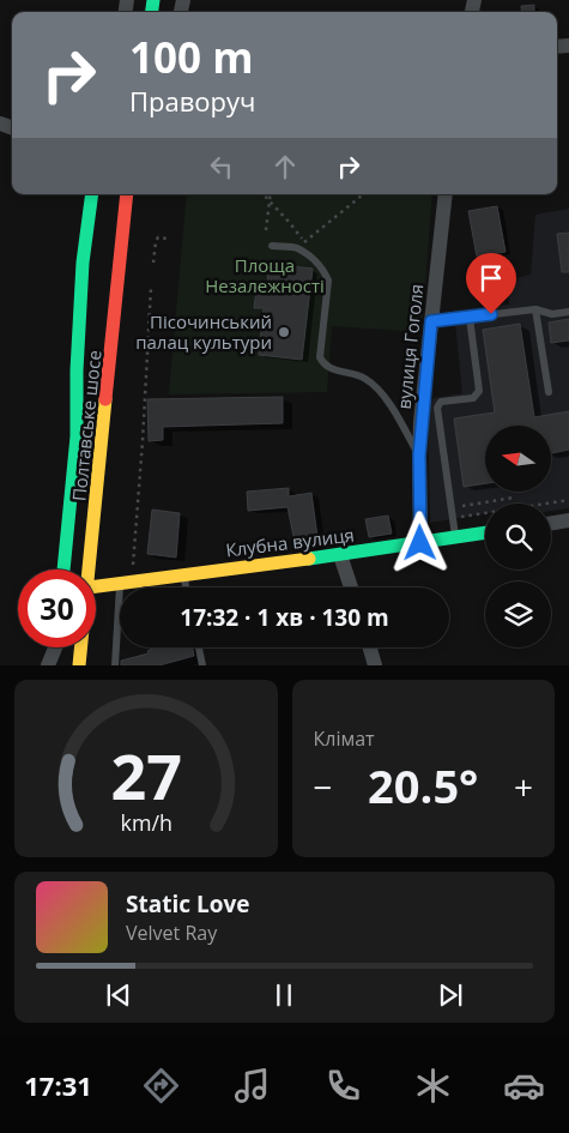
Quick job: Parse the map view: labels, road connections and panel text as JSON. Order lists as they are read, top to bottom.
{
  "streets": {
    "main road": ["Полтавське шосе", "Клубна вулиця"],
    "street": ["вулиця Гоголя"]
  },
  "crossings": [
    ["вулиця Гоголя", "Клубна вулиця"]
  ],
  "parks": ["Площа Незалежності"],
  "places": ["Пісочинський палац культури"],
  "north": "left",
  "page": {
    "turn": ["100 m", "Праворуч"],
    "limit": "30",
    "trip": "17:32 · 1 хв · 130 m",
    "tile": "Клімат",
    "heat": ["−", "20.5°", "+"],
    "song": ["Static Love", "Velvet Ray"],
    "tabs": "17:31",
    "gauge": ["27", "km/h"]
  }
}
